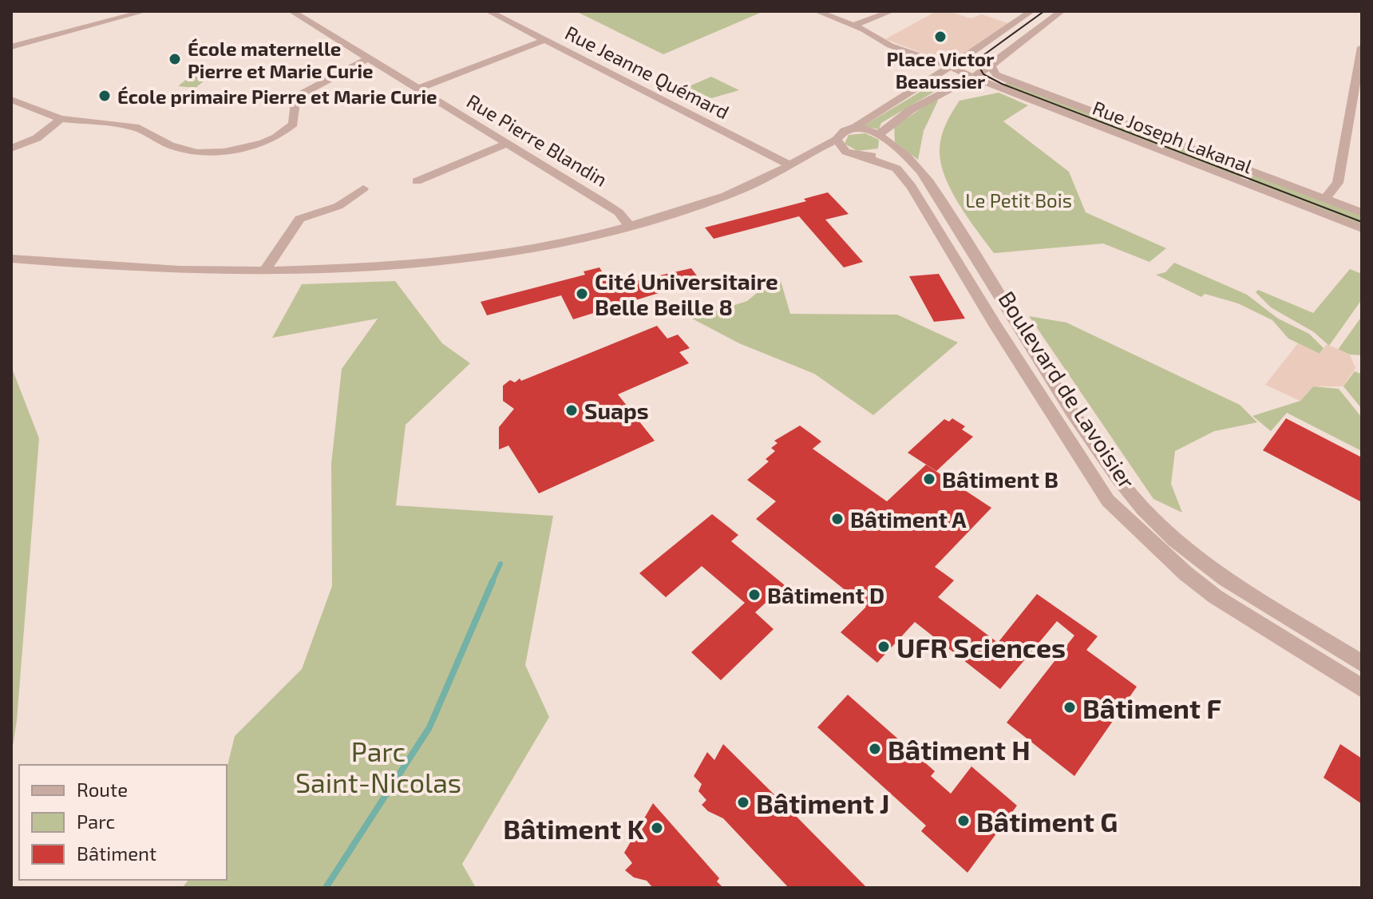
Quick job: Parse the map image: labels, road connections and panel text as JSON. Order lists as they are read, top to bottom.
{
  "streets": {
    "street": [
      "Rue Jeanne Quémard",
      "Rue Joseph Lakanal",
      "Rue Pierre Blandin",
      "Boulevard de Lavoisier"
    ]
  },
  "parks": ["Le Petit Bois", "Parc Saint-Nicolas"],
  "places": [
    "Place Victor Beaussier",
    "École maternelle Pierre et Marie Curie",
    "École primaire Pierre et Marie Curie",
    "Cité Universitaire Belle Beille 8",
    "Suaps",
    "Bâtiment B",
    "Bâtiment A",
    "Bâtiment D",
    "UFR Sciences",
    "Bâtiment F",
    "Bâtiment H",
    "Bâtiment J",
    "Bâtiment G",
    "Bâtiment K"
  ],
  "legend": ["Route", "Parc", "Bâtiment"]
}
